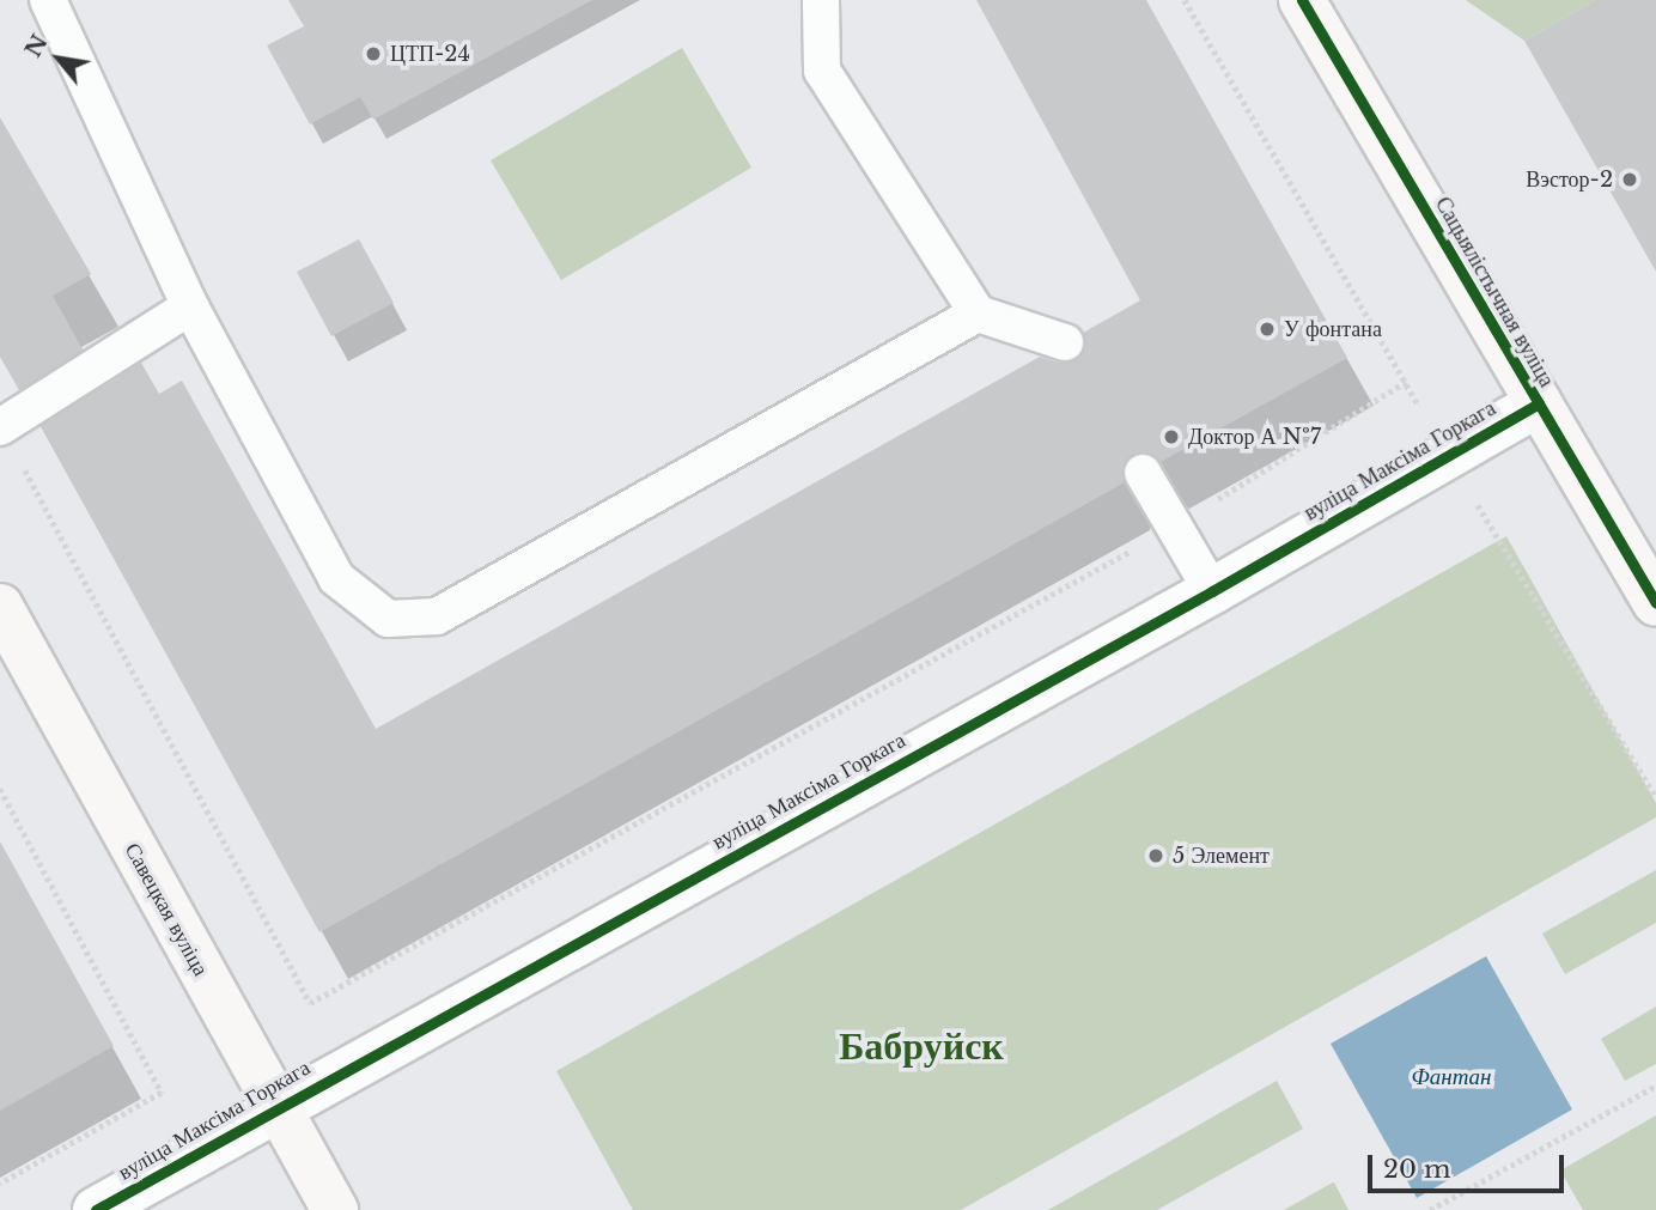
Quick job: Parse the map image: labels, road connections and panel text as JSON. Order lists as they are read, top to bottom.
{
  "streets": {
    "street": ["Сацыялістычная вуліца", "вуліца Максіма Горкага", "Савецкая вуліца"]
  },
  "crossings": [
    ["Сацыялістычная вуліца", "вуліца Максіма Горкага"],
    ["вуліца Максіма Горкага", "Савецкая вуліца"]
  ],
  "districts": ["Бабруйск"],
  "water": ["Фантан"],
  "places": [
    "ЦТП-24",
    "Вэстор-2",
    "У фонтана",
    "Доктор А №7",
    "5 Элемент"
  ],
  "scale_bar": "20 m",
  "north": "top left"
}
